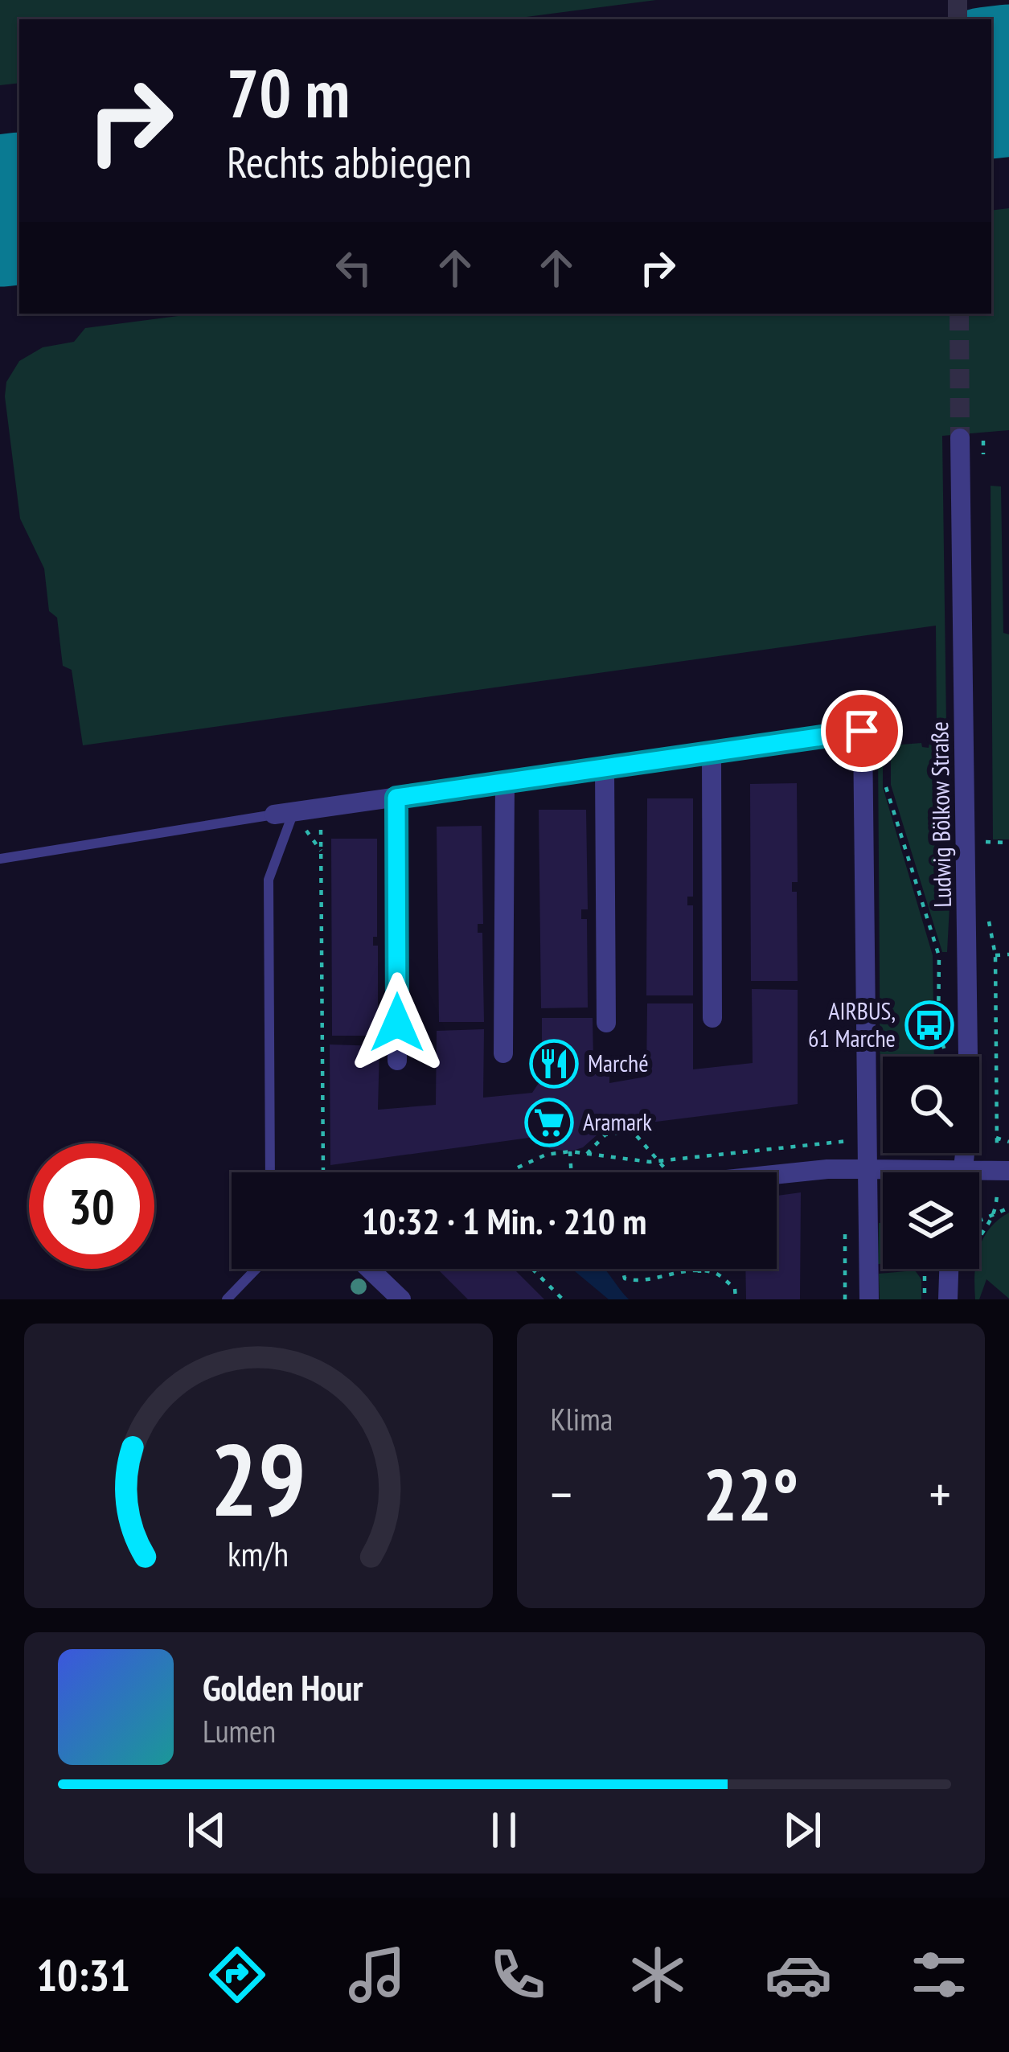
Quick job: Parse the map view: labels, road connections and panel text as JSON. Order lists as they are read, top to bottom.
{
  "streets": {
    "street": ["Ludwig Bölkow Straße"]
  },
  "places": {
    "bus stop": ["AIRBUS, 61 Marche"],
    "restaurant": ["Marché"],
    "supermarket": ["Aramark"]
  },
  "page": {
    "turn": ["70 m", "Rechts abbiegen"],
    "limit": "30",
    "trip": "10:32 · 1 Min. · 210 m",
    "tile": "Klima",
    "heat": ["−", "22°", "+"],
    "song": ["Golden Hour", "Lumen"],
    "tabs": "10:31",
    "gauge": ["29", "km/h"]
  }
}
